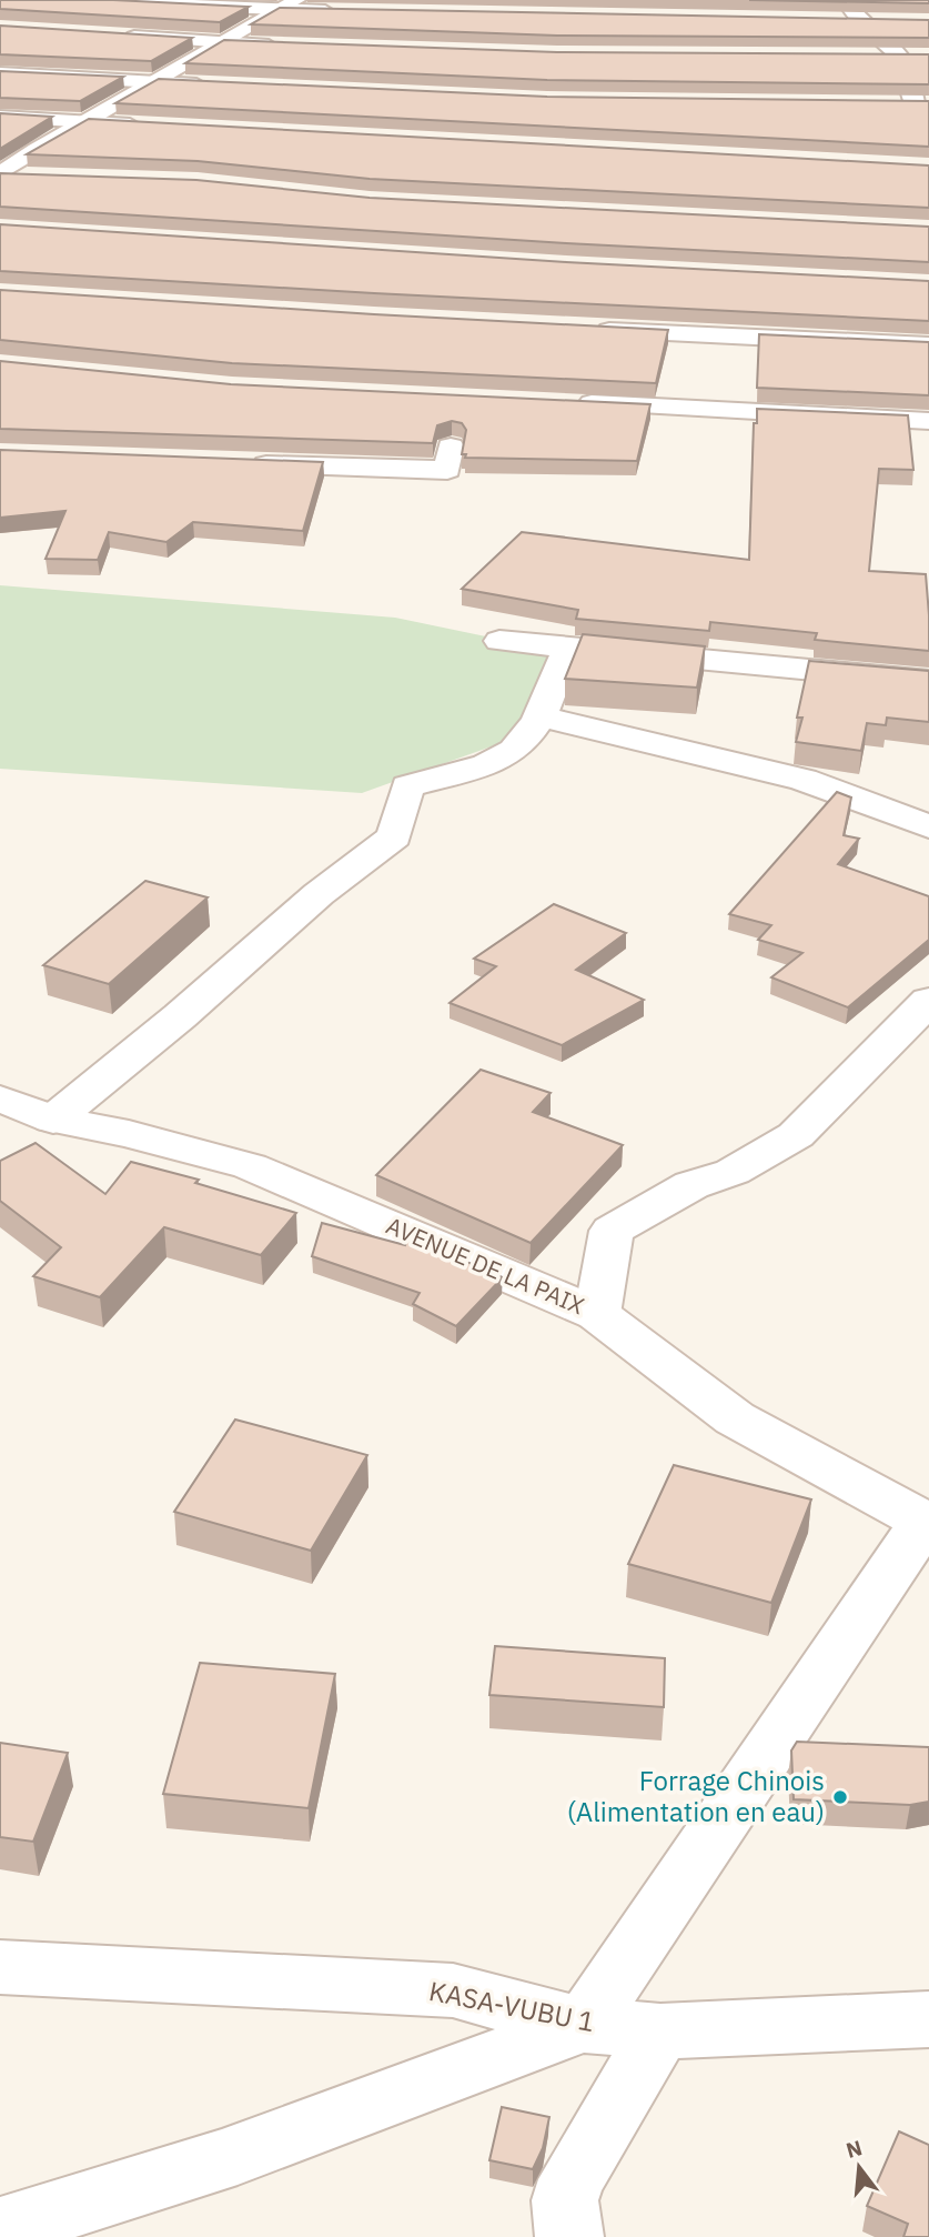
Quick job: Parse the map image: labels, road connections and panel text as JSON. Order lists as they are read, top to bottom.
{
  "streets": {
    "street": ["AVENUE DE LA PAIX", "KASA-VUBU 1"]
  },
  "places": ["Forrage Chinois (Alimentation en eau)"],
  "north": "top"
}
